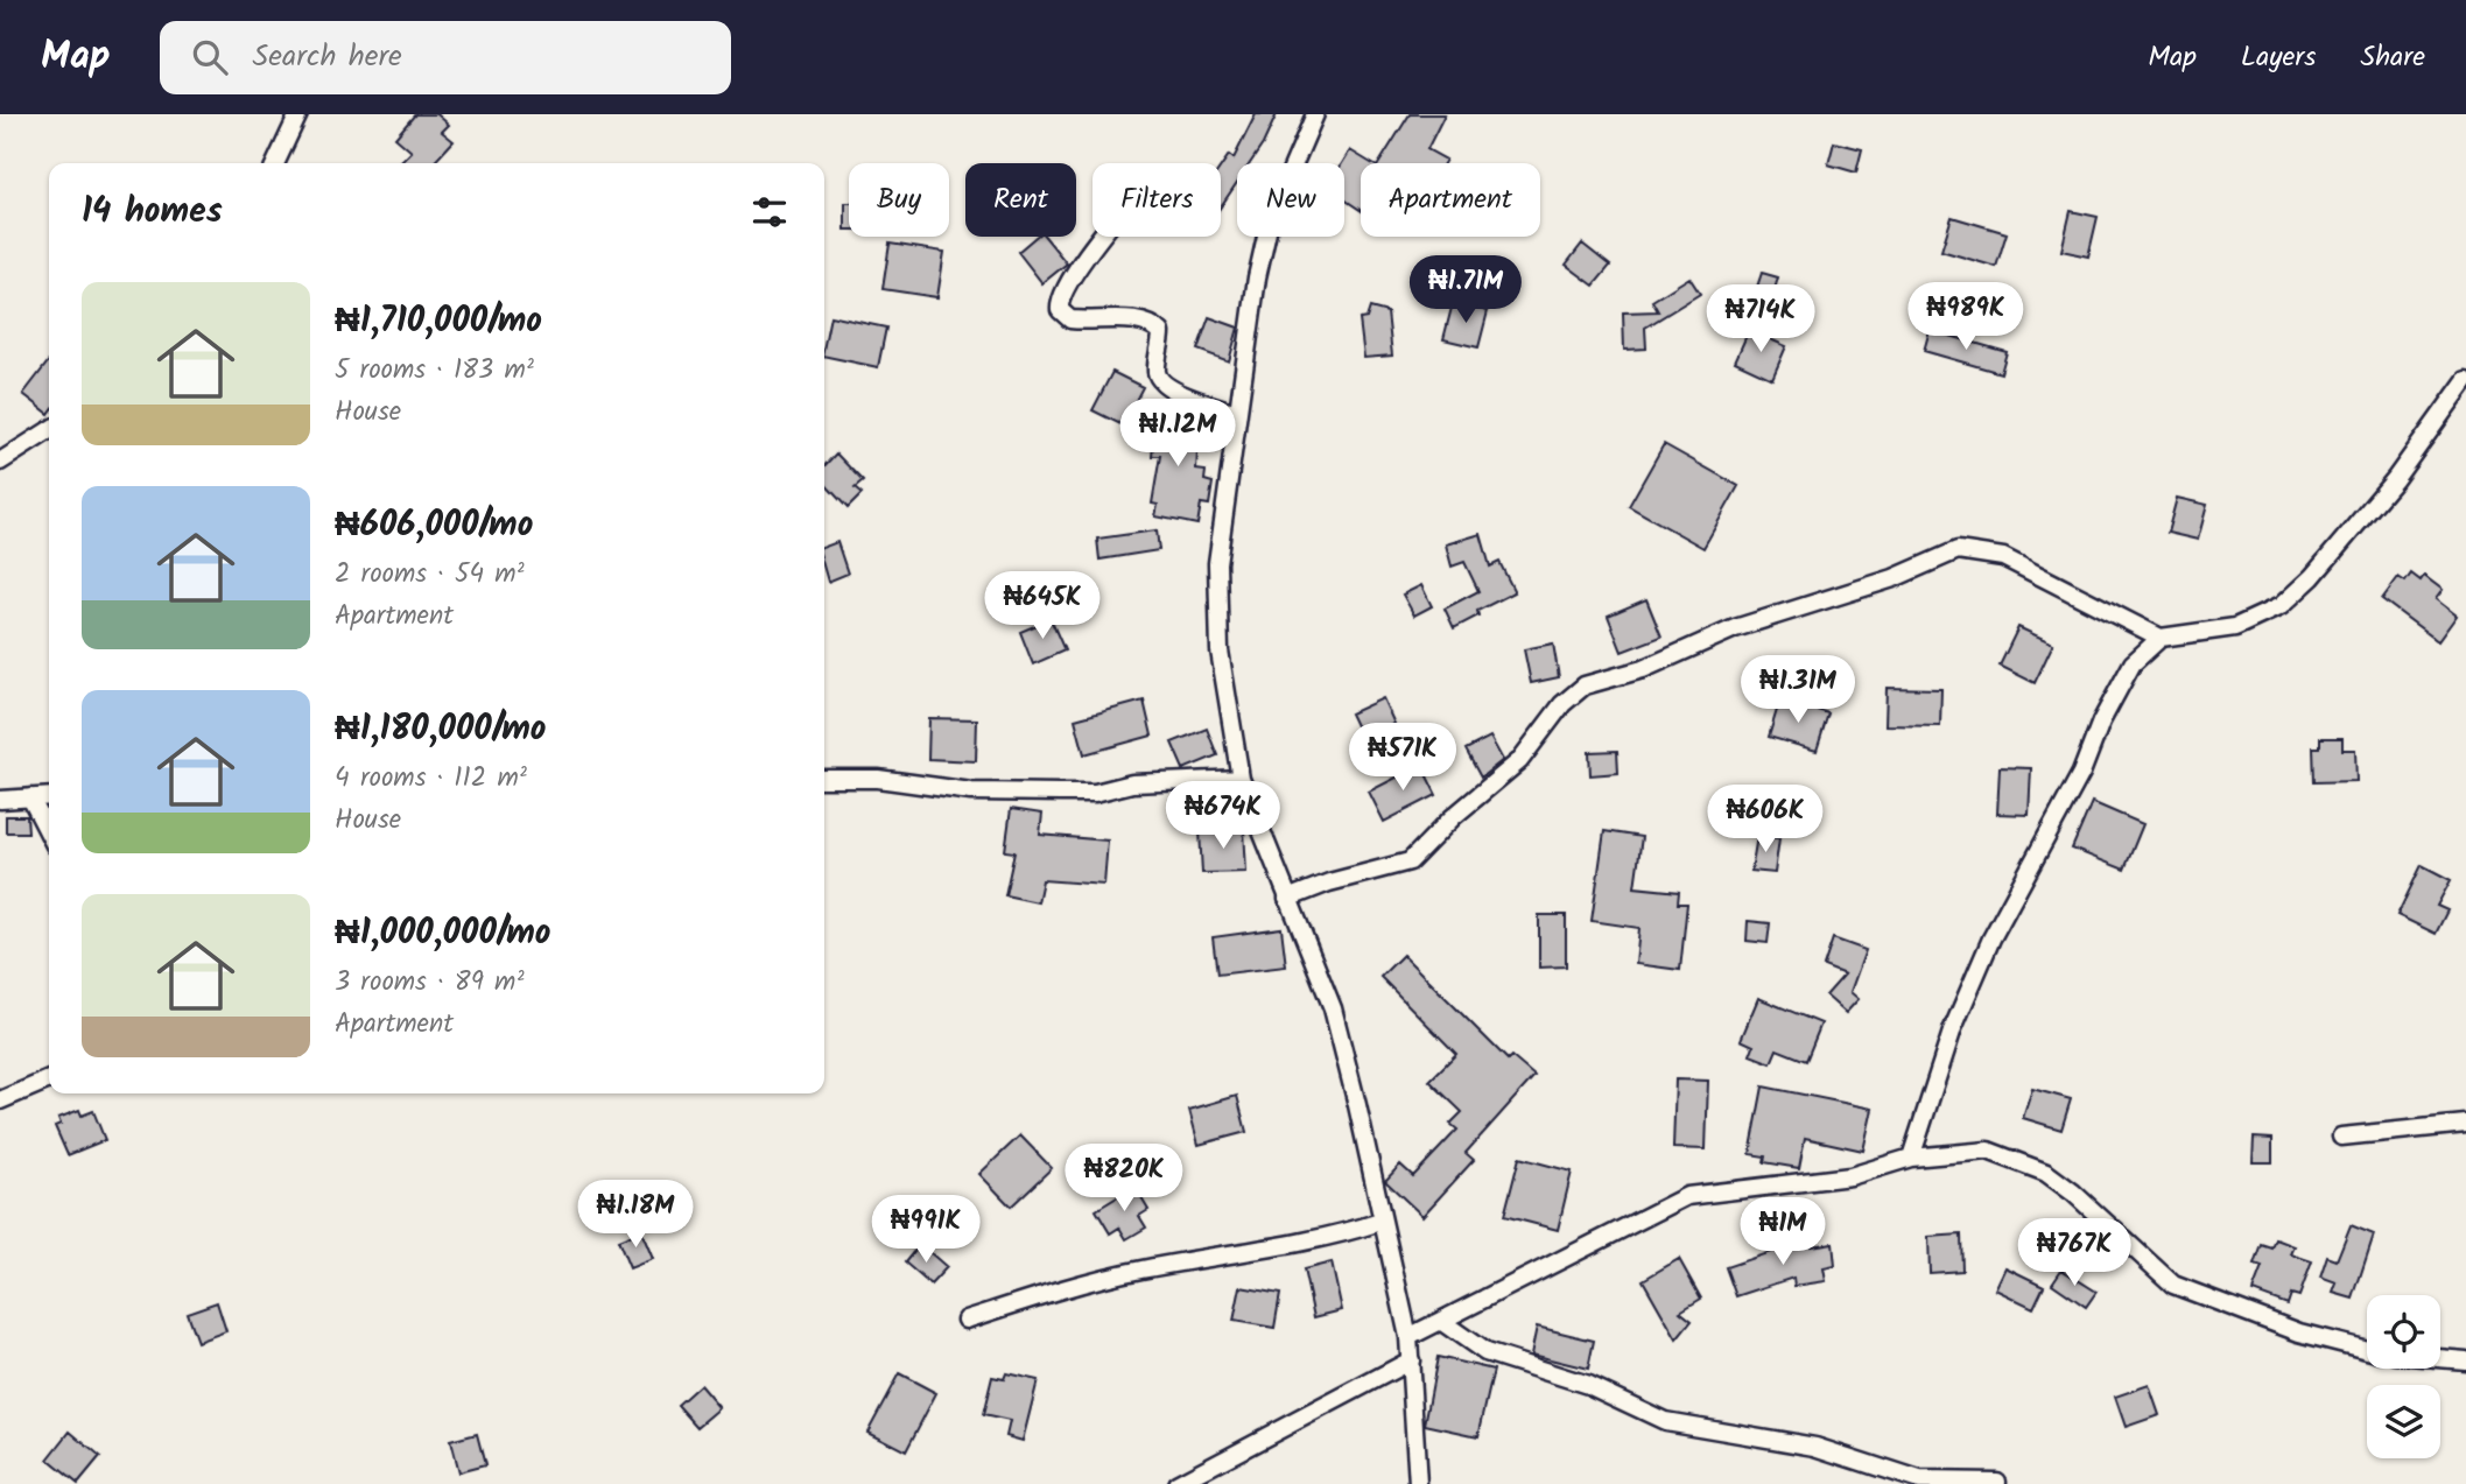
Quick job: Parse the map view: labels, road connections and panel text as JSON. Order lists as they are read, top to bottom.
{
  "page": {
    "header": "Map",
    "search": "Search here",
    "nav": ["Map", "Layers", "Share"],
    "chip": [
      "Buy",
      "Rent",
      "Filters",
      "New",
      "Apartment"
    ],
    "heading": "14 homes",
    "price": [
      "₦1.71M",
      "₦989K",
      "₦714K",
      "₦1.12M",
      "₦645K",
      "₦1.31M",
      "₦571K",
      "₦674K",
      "₦606K",
      "₦820K",
      "₦1.18M",
      "₦991K",
      "₦1M",
      "₦767K"
    ],
    "list": [
      {
        "name": "₦1,710,000/mo",
        "note": "5 rooms · 183 m² · House"
      },
      {
        "name": "₦606,000/mo",
        "note": "2 rooms · 54 m² · Apartment"
      },
      {
        "name": "₦1,180,000/mo",
        "note": "4 rooms · 112 m² · House"
      },
      {
        "name": "₦1,000,000/mo",
        "note": "3 rooms · 89 m² · Apartment"
      }
    ]
  }
}
